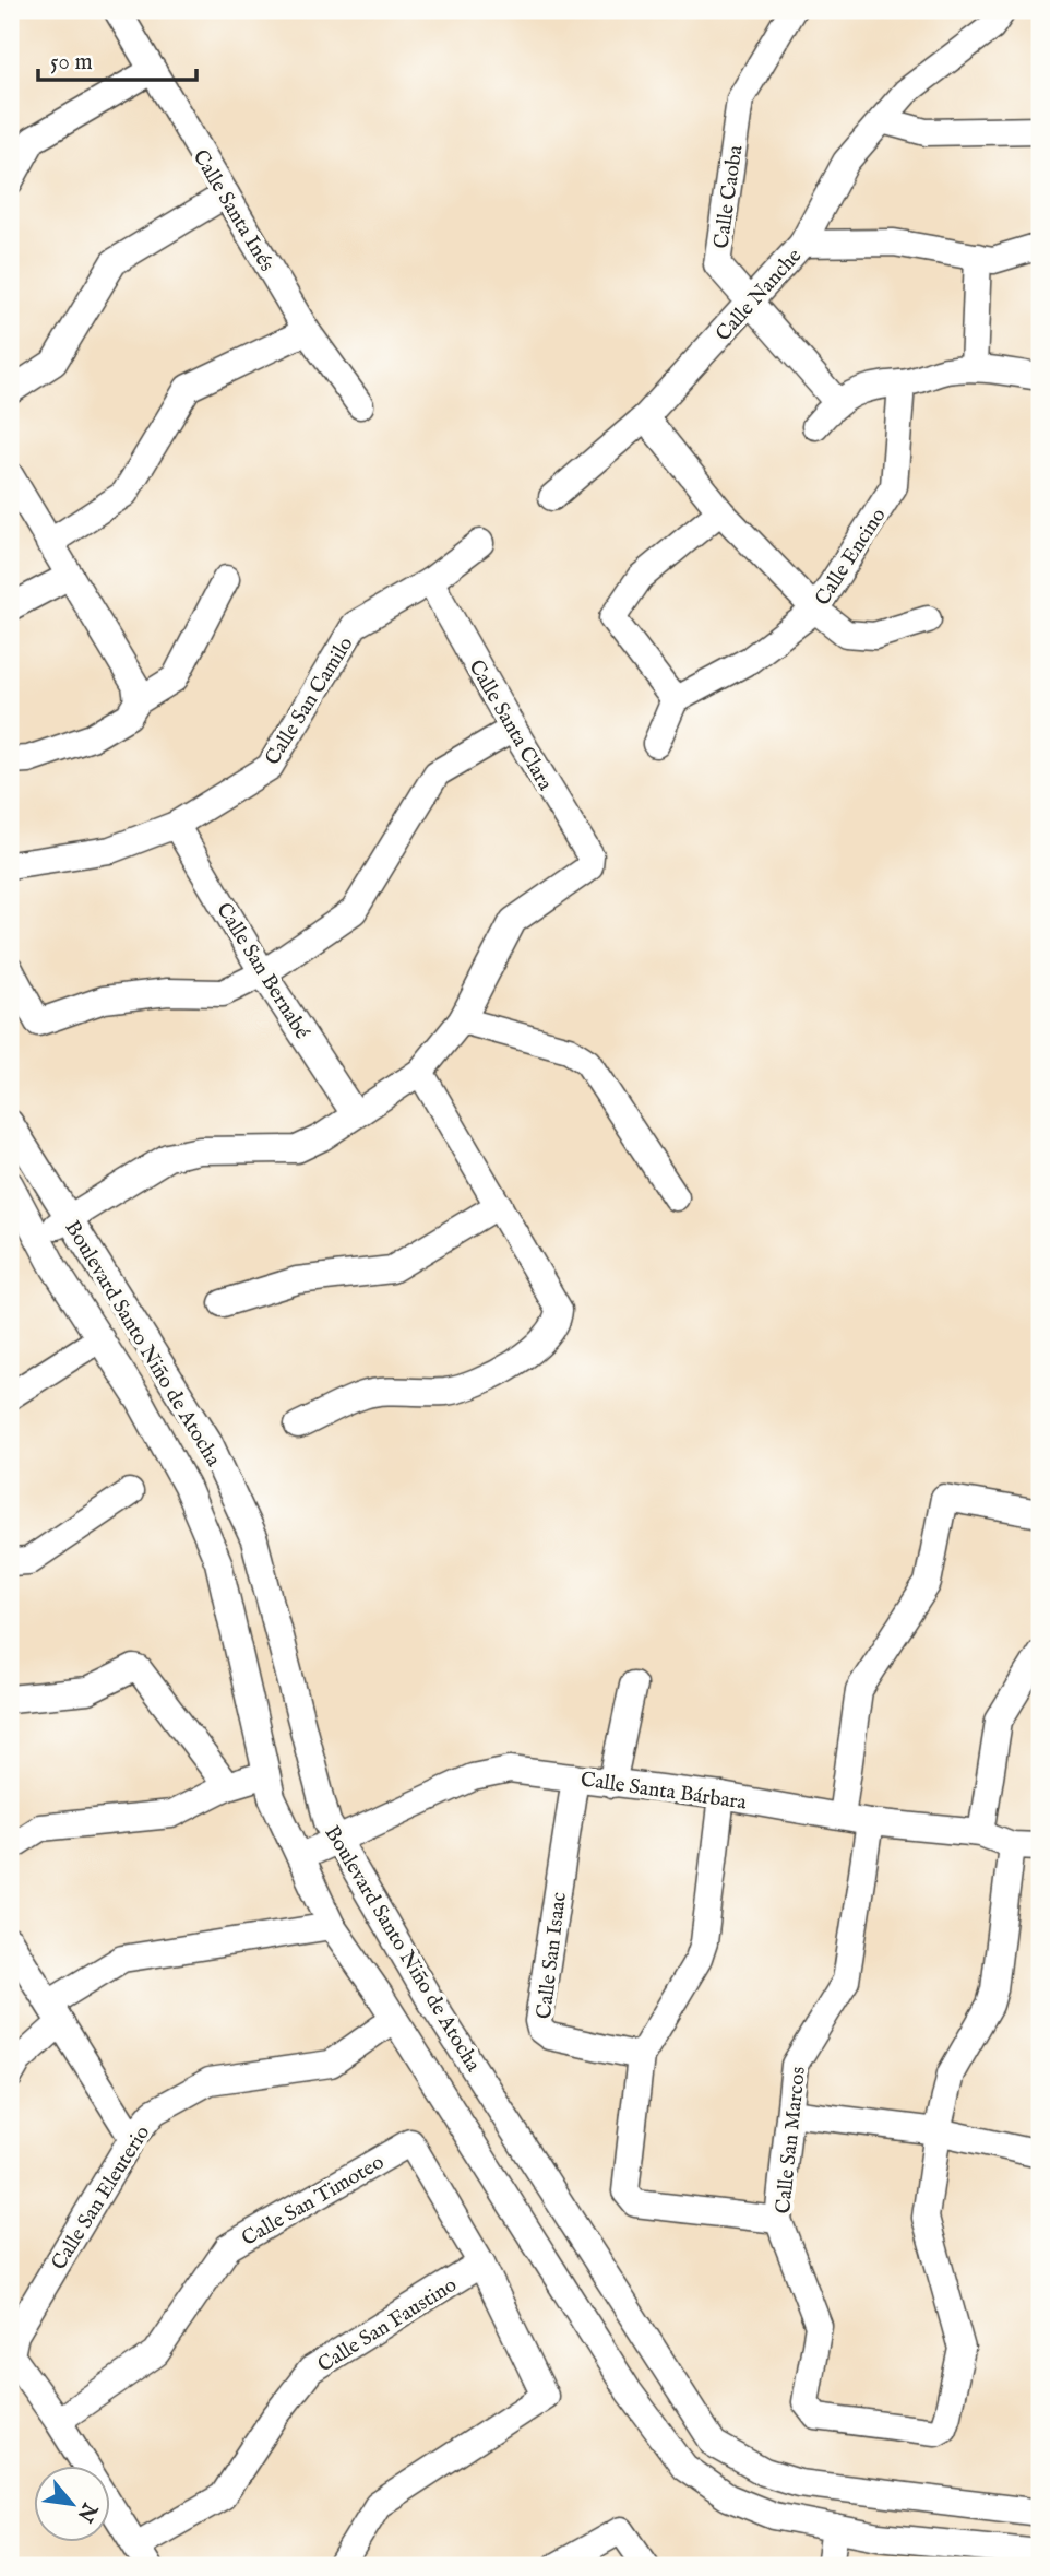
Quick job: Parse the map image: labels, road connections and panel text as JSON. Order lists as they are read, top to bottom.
{
  "streets": {
    "street": [
      "Calle Caoba",
      "Calle Santa Inés",
      "Calle Nanche",
      "Calle Encino",
      "Calle San Camilo",
      "Calle Santa Clara",
      "Calle San Bernabé",
      "Boulevard Santo Niño de Atocha",
      "Calle Santa Bárbara",
      "Calle San Isaac",
      "Calle San Marcos",
      "Calle San Eleuterio",
      "Calle San Timoteo",
      "Calle San Faustino"
    ]
  },
  "crossings": [
    ["Calle Caoba", "Calle Nanche"],
    ["Calle San Camilo", "Calle Santa Clara"],
    ["Calle San Camilo", "Calle San Bernabé"],
    ["Boulevard Santo Niño de Atocha", "Calle Santa Bárbara"],
    ["Boulevard Santo Niño de Atocha", "Calle San Eleuterio"],
    ["Calle Santa Bárbara", "Calle San Isaac"],
    ["Calle Santa Bárbara", "Calle San Marcos"],
    ["Calle San Timoteo", "Calle San Faustino"]
  ],
  "scale_bar": "50 m",
  "north": "bottom right"
}
